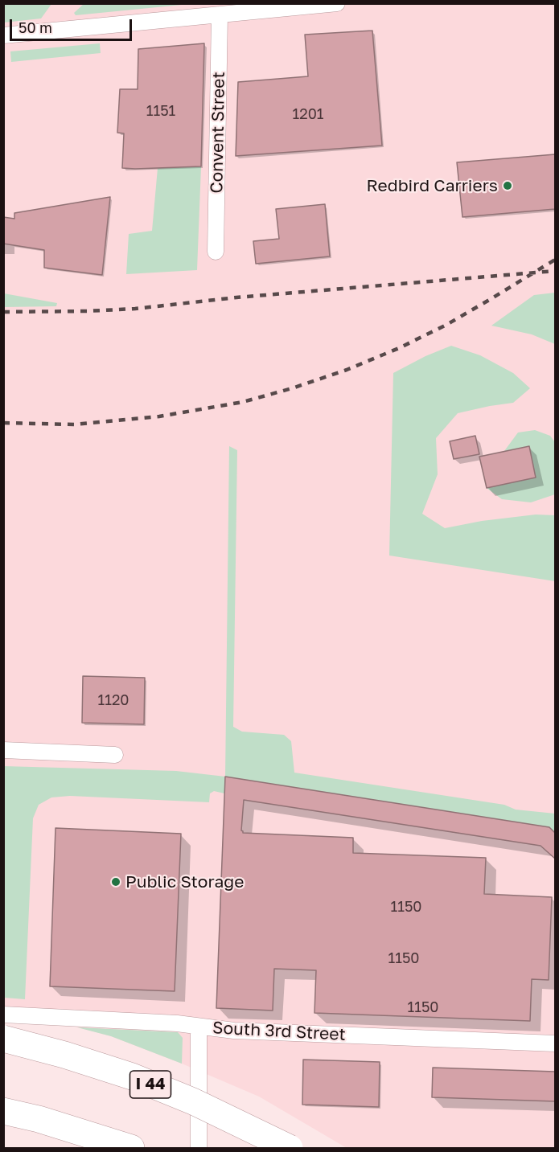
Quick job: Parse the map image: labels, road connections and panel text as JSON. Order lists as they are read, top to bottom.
{
  "streets": {
    "highway": ["I 44"],
    "street": ["Convent Street", "South 3rd Street"]
  },
  "places": ["Redbird Carriers", "Public Storage"],
  "house_numbers": [
    "1151",
    "1201",
    "1120",
    "1150",
    "1150",
    "1150"
  ],
  "scale_bar": "50 m"
}
